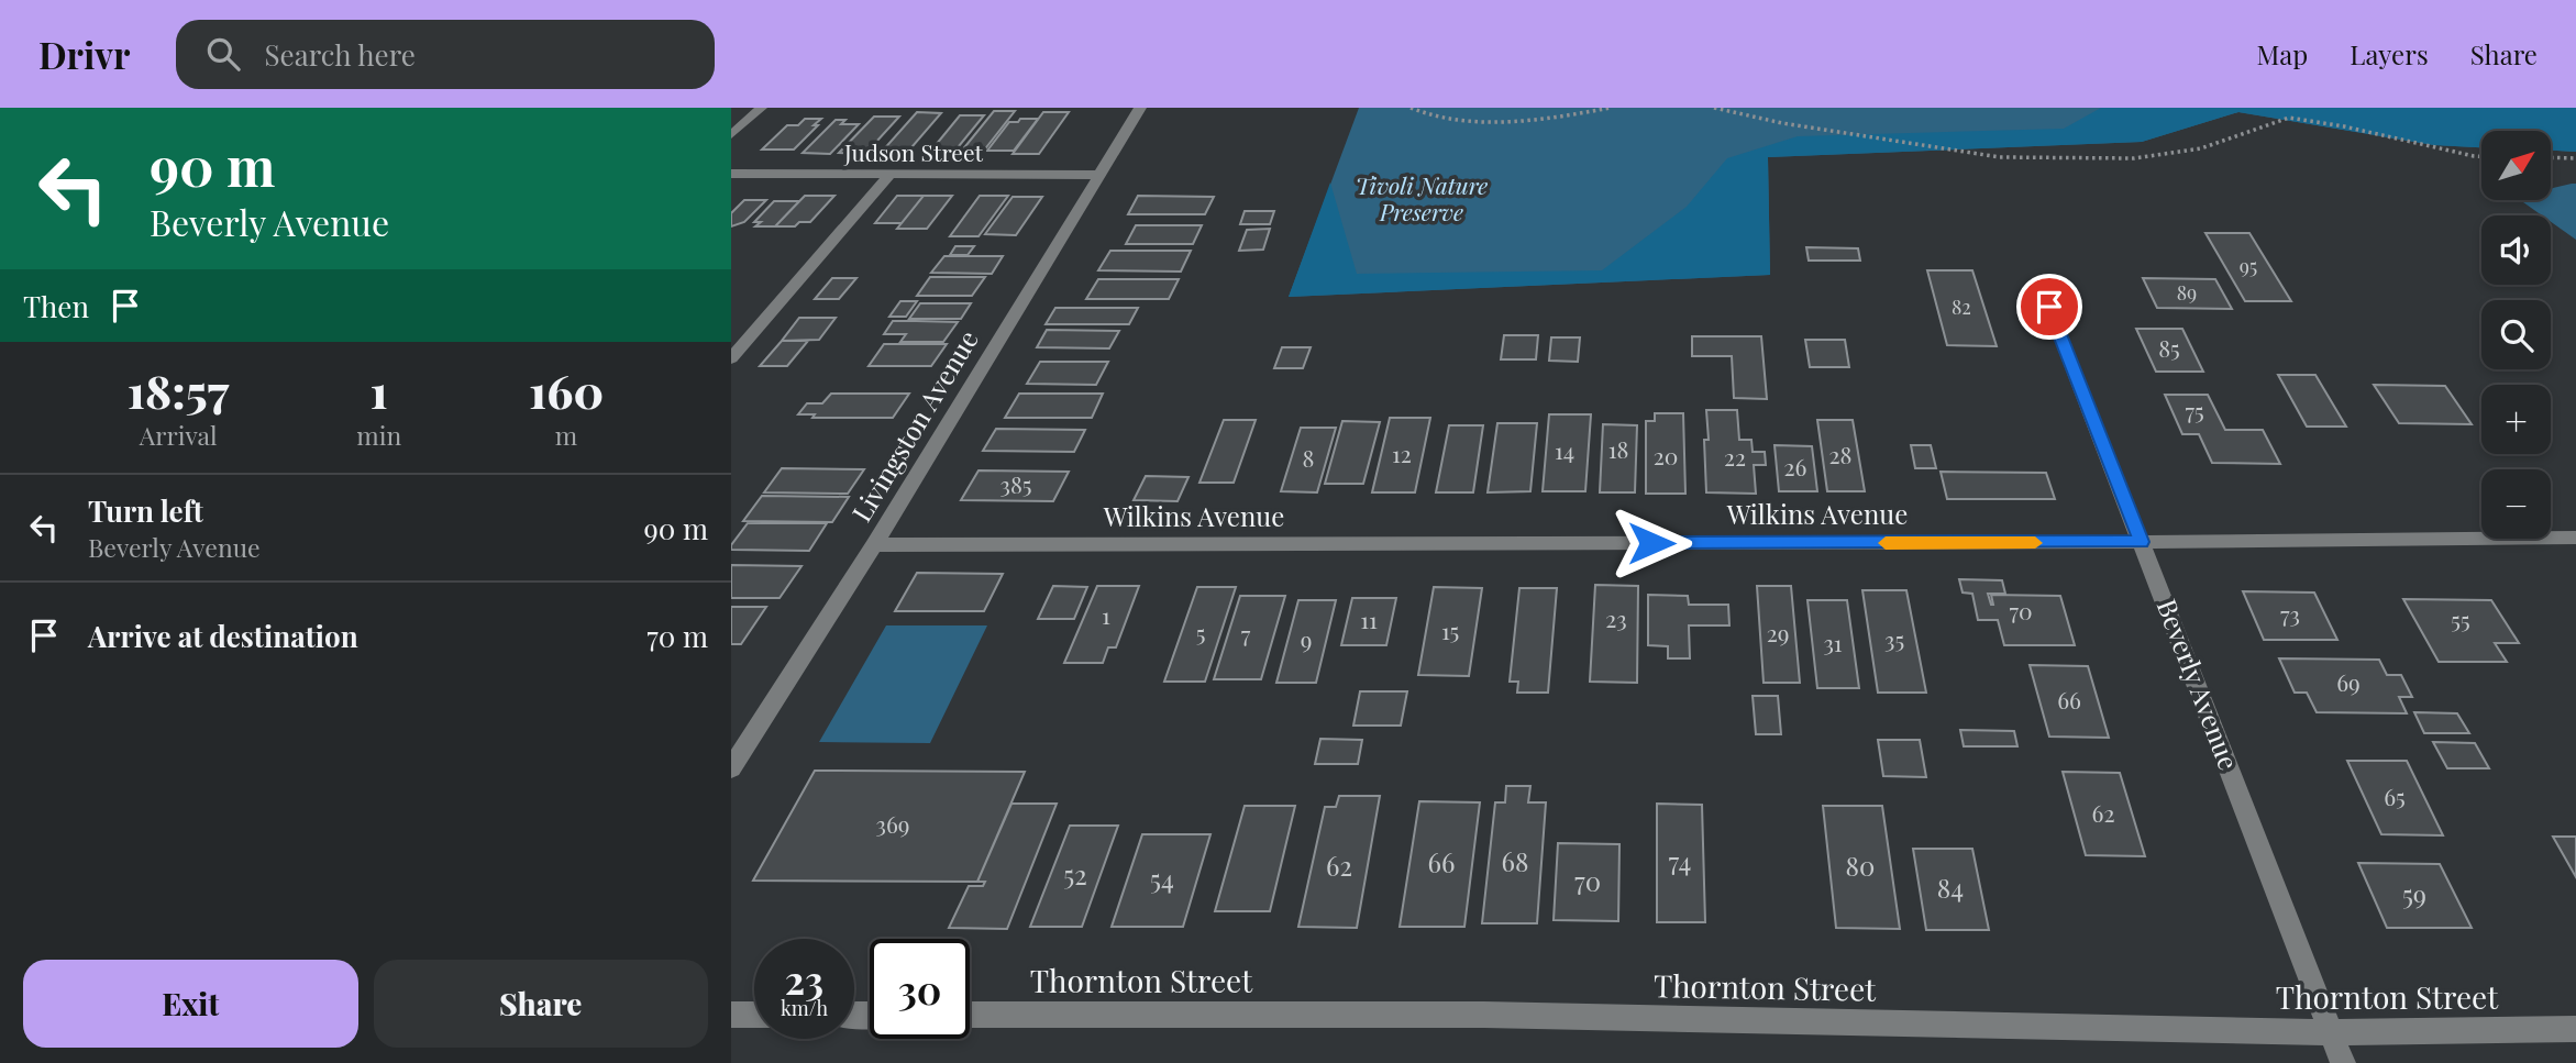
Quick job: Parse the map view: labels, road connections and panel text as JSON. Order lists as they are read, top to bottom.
{
  "streets": {
    "street": [
      "Judson Street",
      "Livingston Avenue",
      "Wilkins Avenue",
      "Beverly Avenue",
      "Thornton Street"
    ]
  },
  "crossings": [
    ["Judson Street", "Livingston Avenue"],
    ["Livingston Avenue", "Wilkins Avenue"],
    ["Wilkins Avenue", "Beverly Avenue"],
    ["Beverly Avenue", "Thornton Street"]
  ],
  "parks": ["Tivoli Nature Preserve"],
  "house_numbers": [
    "95",
    "89",
    "82",
    "85",
    "75",
    "18",
    "14",
    "12",
    "28",
    "20",
    "22",
    "8",
    "26",
    "385",
    "70",
    "73",
    "1",
    "23",
    "11",
    "55",
    "15",
    "5",
    "29",
    "7",
    "9",
    "35",
    "31",
    "69",
    "66",
    "65",
    "62",
    "369",
    "68",
    "74",
    "66",
    "62",
    "80",
    "52",
    "54",
    "70",
    "84",
    "59"
  ],
  "north": "top right",
  "page": {
    "header": "Drivr",
    "search": "Search here",
    "nav": ["Map", "Layers", "Share"],
    "turn": ["90 m", "Beverly Avenue"],
    "map_buttons": ["+", "−"],
    "then": "Then",
    "eta": [
      "18:57",
      "Arrival",
      "1",
      "min",
      "160",
      "m"
    ],
    "list": [
      {
        "name": "Turn left",
        "note": "Beverly Avenue",
        "value": "90 m"
      },
      {
        "name": "Arrive at destination",
        "value": "70 m"
      }
    ],
    "speed": "23 km/h",
    "limit": "30",
    "buttons": ["Exit", "Share"]
  }
}
